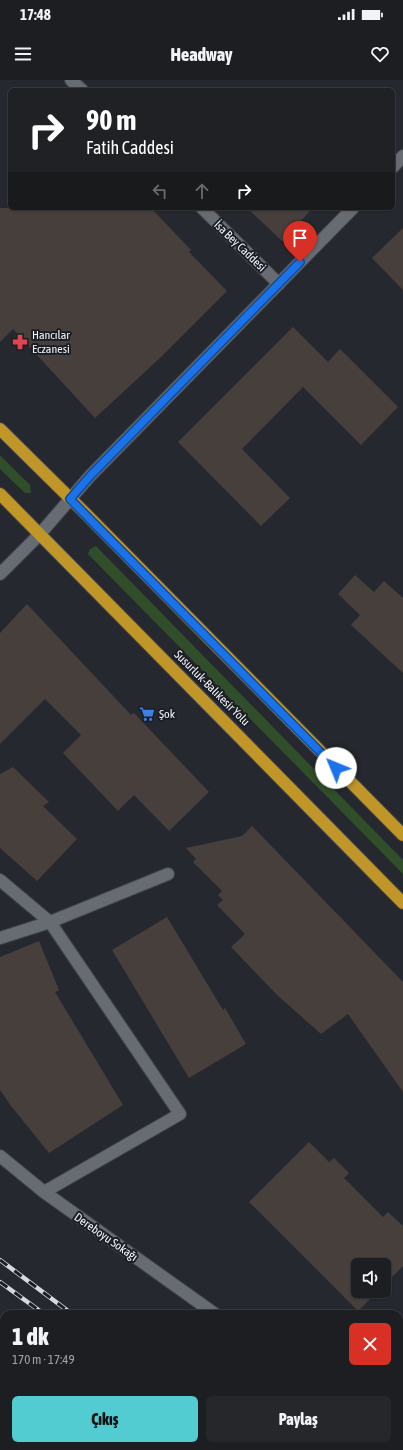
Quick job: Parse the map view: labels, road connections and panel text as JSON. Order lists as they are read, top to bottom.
{
  "streets": {
    "highway": ["Susurluk-Balıkesir Yolu"],
    "street": ["İsa Bey Caddesi", "Dereboyu Sokağı"]
  },
  "places": {
    "pharmacy": ["Hancılar Eczanesi"],
    "supermarket": ["Şok"]
  },
  "page": {
    "status": "17:48",
    "header": "Headway",
    "turn": ["90 m", "Fatih Caddesi"],
    "heading": ["1 dk", "170 m · 17:49"],
    "buttons": ["Çıkış", "Paylaş"]
  }
}
